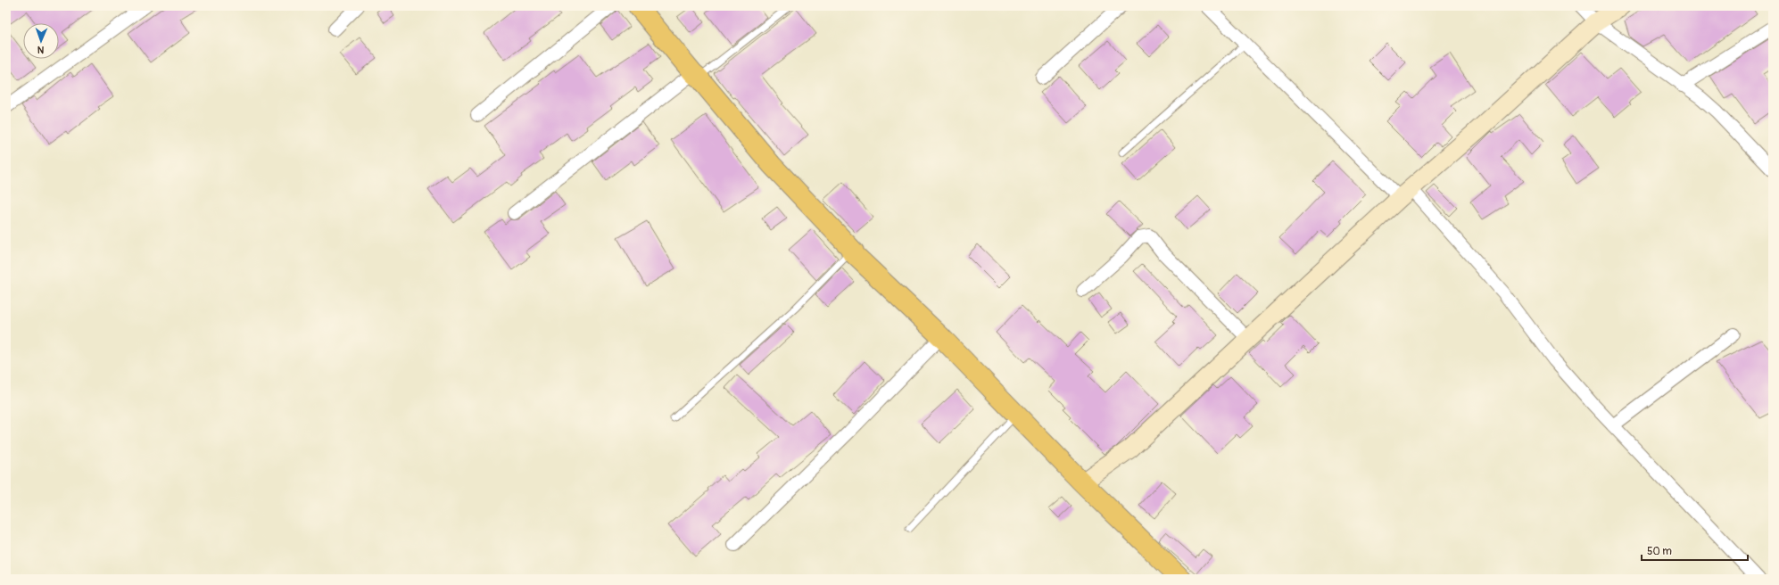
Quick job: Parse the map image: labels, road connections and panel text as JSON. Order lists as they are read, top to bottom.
{
  "scale_bar": "50 m",
  "north": "bottom"
}
